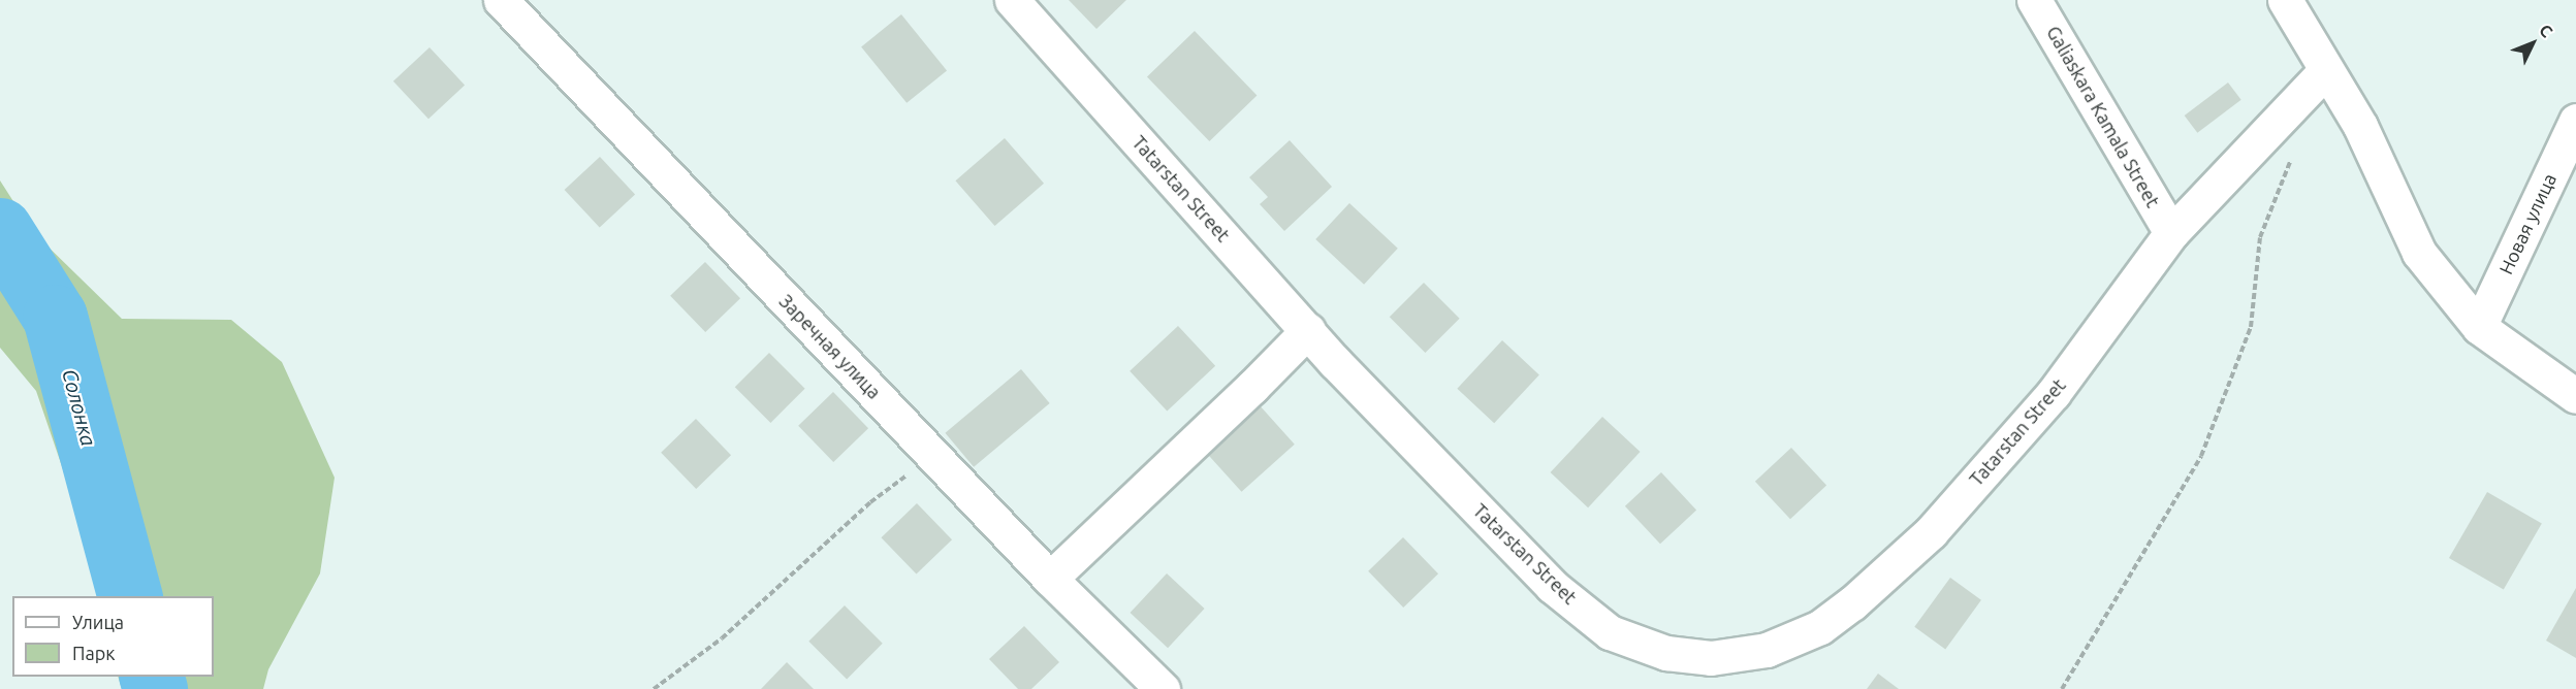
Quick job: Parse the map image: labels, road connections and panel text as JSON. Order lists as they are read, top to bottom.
{
  "streets": {
    "street": [
      "Galiaskara Kamala Street",
      "Tatarstan Street",
      "Новая улица",
      "Заречная улица"
    ]
  },
  "crossings": [
    ["Galiaskara Kamala Street", "Tatarstan Street"]
  ],
  "water": ["Солонка"],
  "legend": ["Улица", "Парк"],
  "north": "top right"
}
